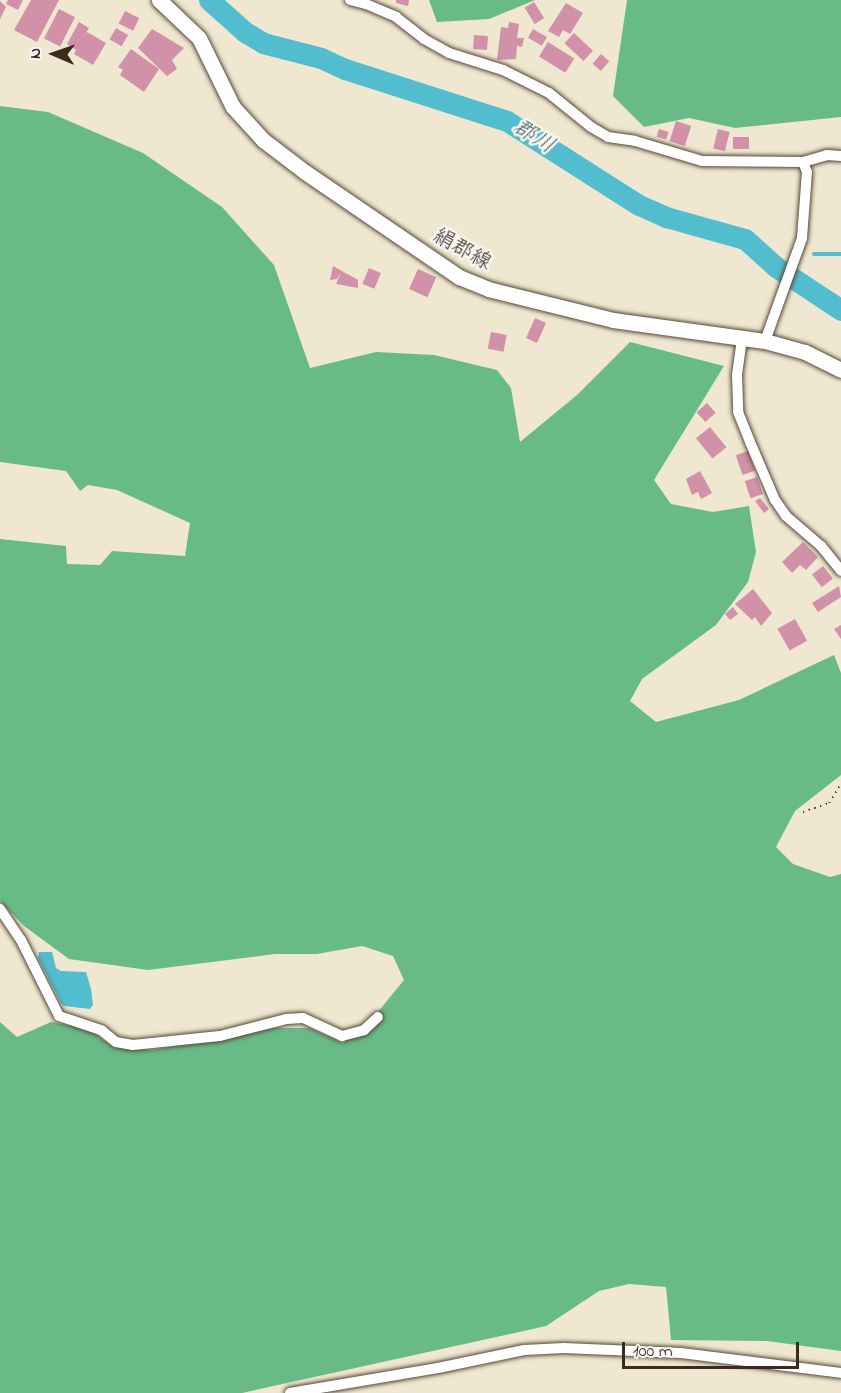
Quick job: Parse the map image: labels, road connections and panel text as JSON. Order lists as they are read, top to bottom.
{
  "streets": {
    "main road": ["絹郡線"]
  },
  "water": ["郡川"],
  "scale_bar": "100 m",
  "north": "left"
}
